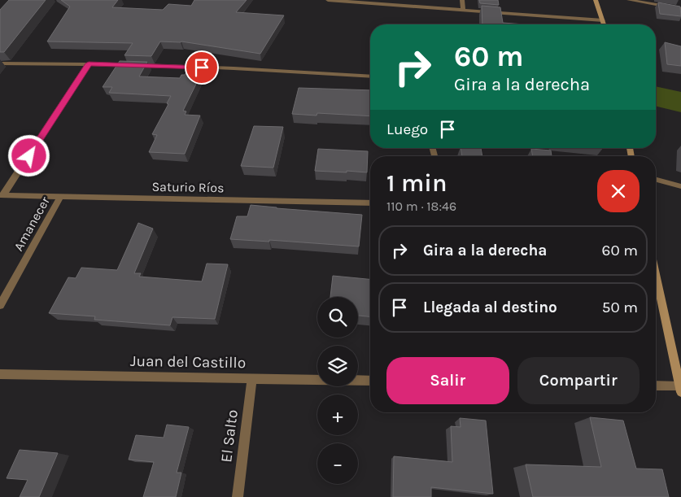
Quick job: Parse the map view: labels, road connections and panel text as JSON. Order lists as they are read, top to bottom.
{
  "streets": {
    "street": [
      "Saturio Ríos",
      "Amanecer",
      "Juan del Castillo",
      "El Salto"
    ]
  },
  "crossings": [
    ["Saturio Ríos", "Amanecer"],
    ["Juan del Castillo", "El Salto"]
  ],
  "page": {
    "turn": ["60 m", "Gira a la derecha"],
    "then": "Luego",
    "heading": ["1 min", "110 m · 18:46"],
    "list": [
      {
        "name": "Gira a la derecha",
        "value": "60 m"
      },
      {
        "name": "Llegada al destino",
        "value": "50 m"
      }
    ],
    "map_buttons": ["+", "−"],
    "buttons": ["Salir", "Compartir"]
  }
}
